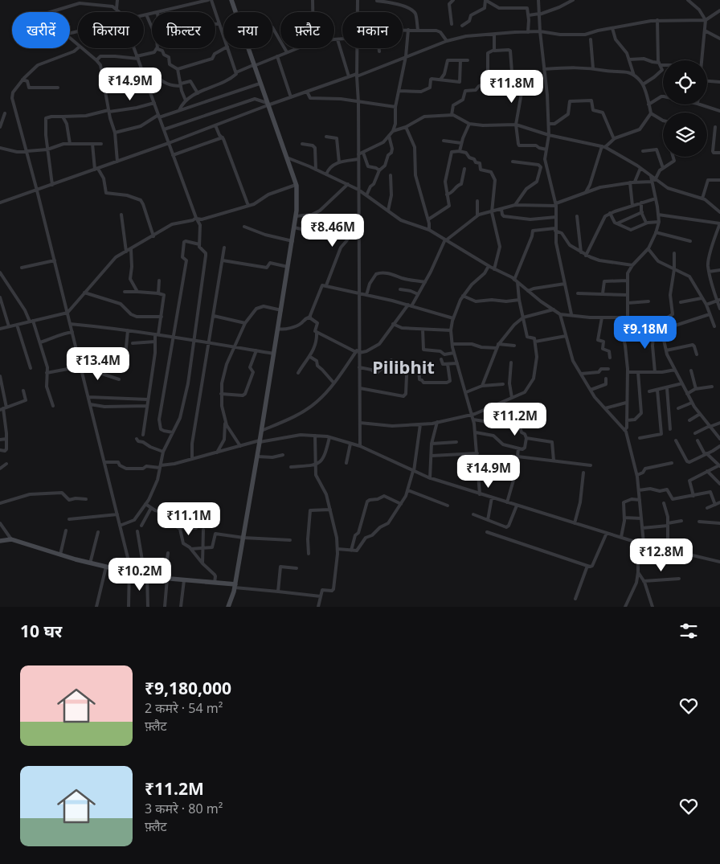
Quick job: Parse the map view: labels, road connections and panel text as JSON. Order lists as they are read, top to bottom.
{
  "districts": ["Pilibhit"],
  "page": {
    "chip": [
      "खरीदें",
      "किराया",
      "फ़िल्टर",
      "नया",
      "फ़्लैट",
      "मकान"
    ],
    "price": [
      "₹14.9M",
      "₹11.8M",
      "₹8.46M",
      "₹9.18M",
      "₹13.4M",
      "₹11.2M",
      "₹14.9M",
      "₹11.1M",
      "₹12.8M",
      "₹10.2M"
    ],
    "heading": "10 घर",
    "list": [
      {
        "name": "₹9,180,000",
        "note": "2 कमरे · 54 m² · फ़्लैट"
      },
      {
        "name": "₹11.2M",
        "note": "3 कमरे · 80 m² · फ़्लैट"
      }
    ]
  }
}
